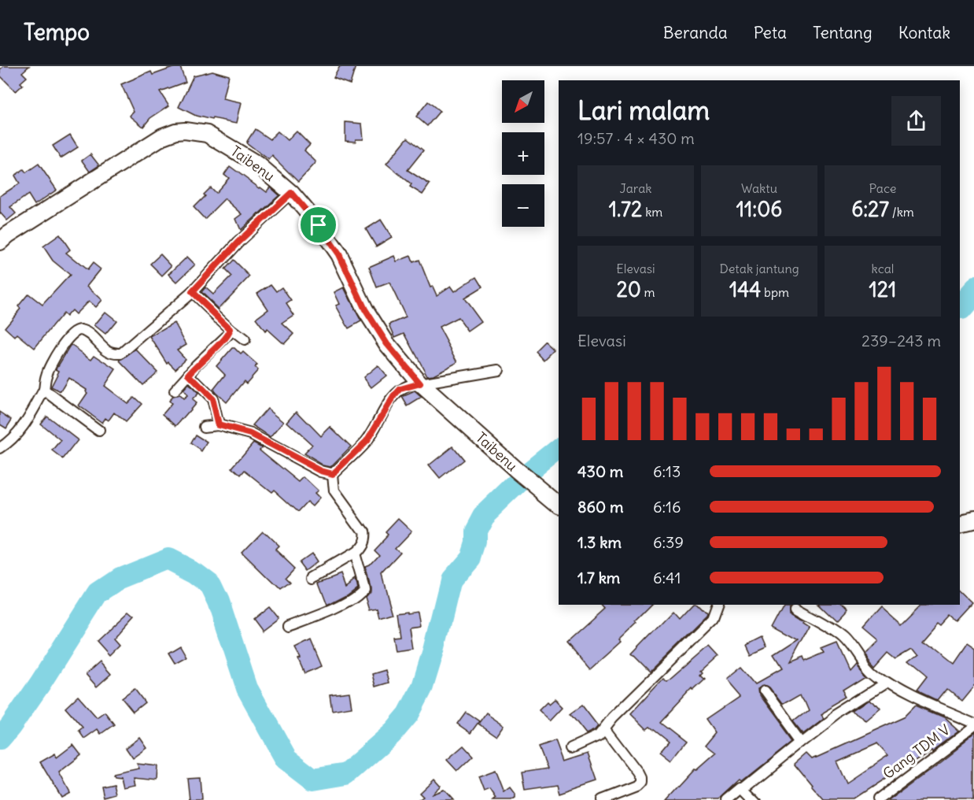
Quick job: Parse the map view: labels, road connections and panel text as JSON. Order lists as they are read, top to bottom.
{
  "streets": {
    "main road": ["Taibenu"],
    "street": ["Gang TDM V"]
  },
  "north": "bottom left",
  "page": {
    "header": "Tempo",
    "nav": [
      "Beranda",
      "Peta",
      "Tentang",
      "Kontak"
    ],
    "map_buttons": ["+", "−"],
    "heading": ["Lari malam", "19:57 · 4 × 430 m"],
    "stats": [
      ["Jarak", "1.72 km"],
      ["Waktu", "11:06"],
      ["Pace", "6:27 /km"],
      ["Elevasi", "20 m"],
      ["Detak jantung", "144 bpm"],
      ["kcal", "121"]
    ],
    "chart": ["Elevasi", "239–243 m"],
    "list": [
      {
        "name": "430 m",
        "note": "6:13"
      },
      {
        "name": "860 m",
        "note": "6:16"
      },
      {
        "name": "1.3 km",
        "note": "6:39"
      },
      {
        "name": "1.7 km",
        "note": "6:41"
      }
    ]
  }
}
